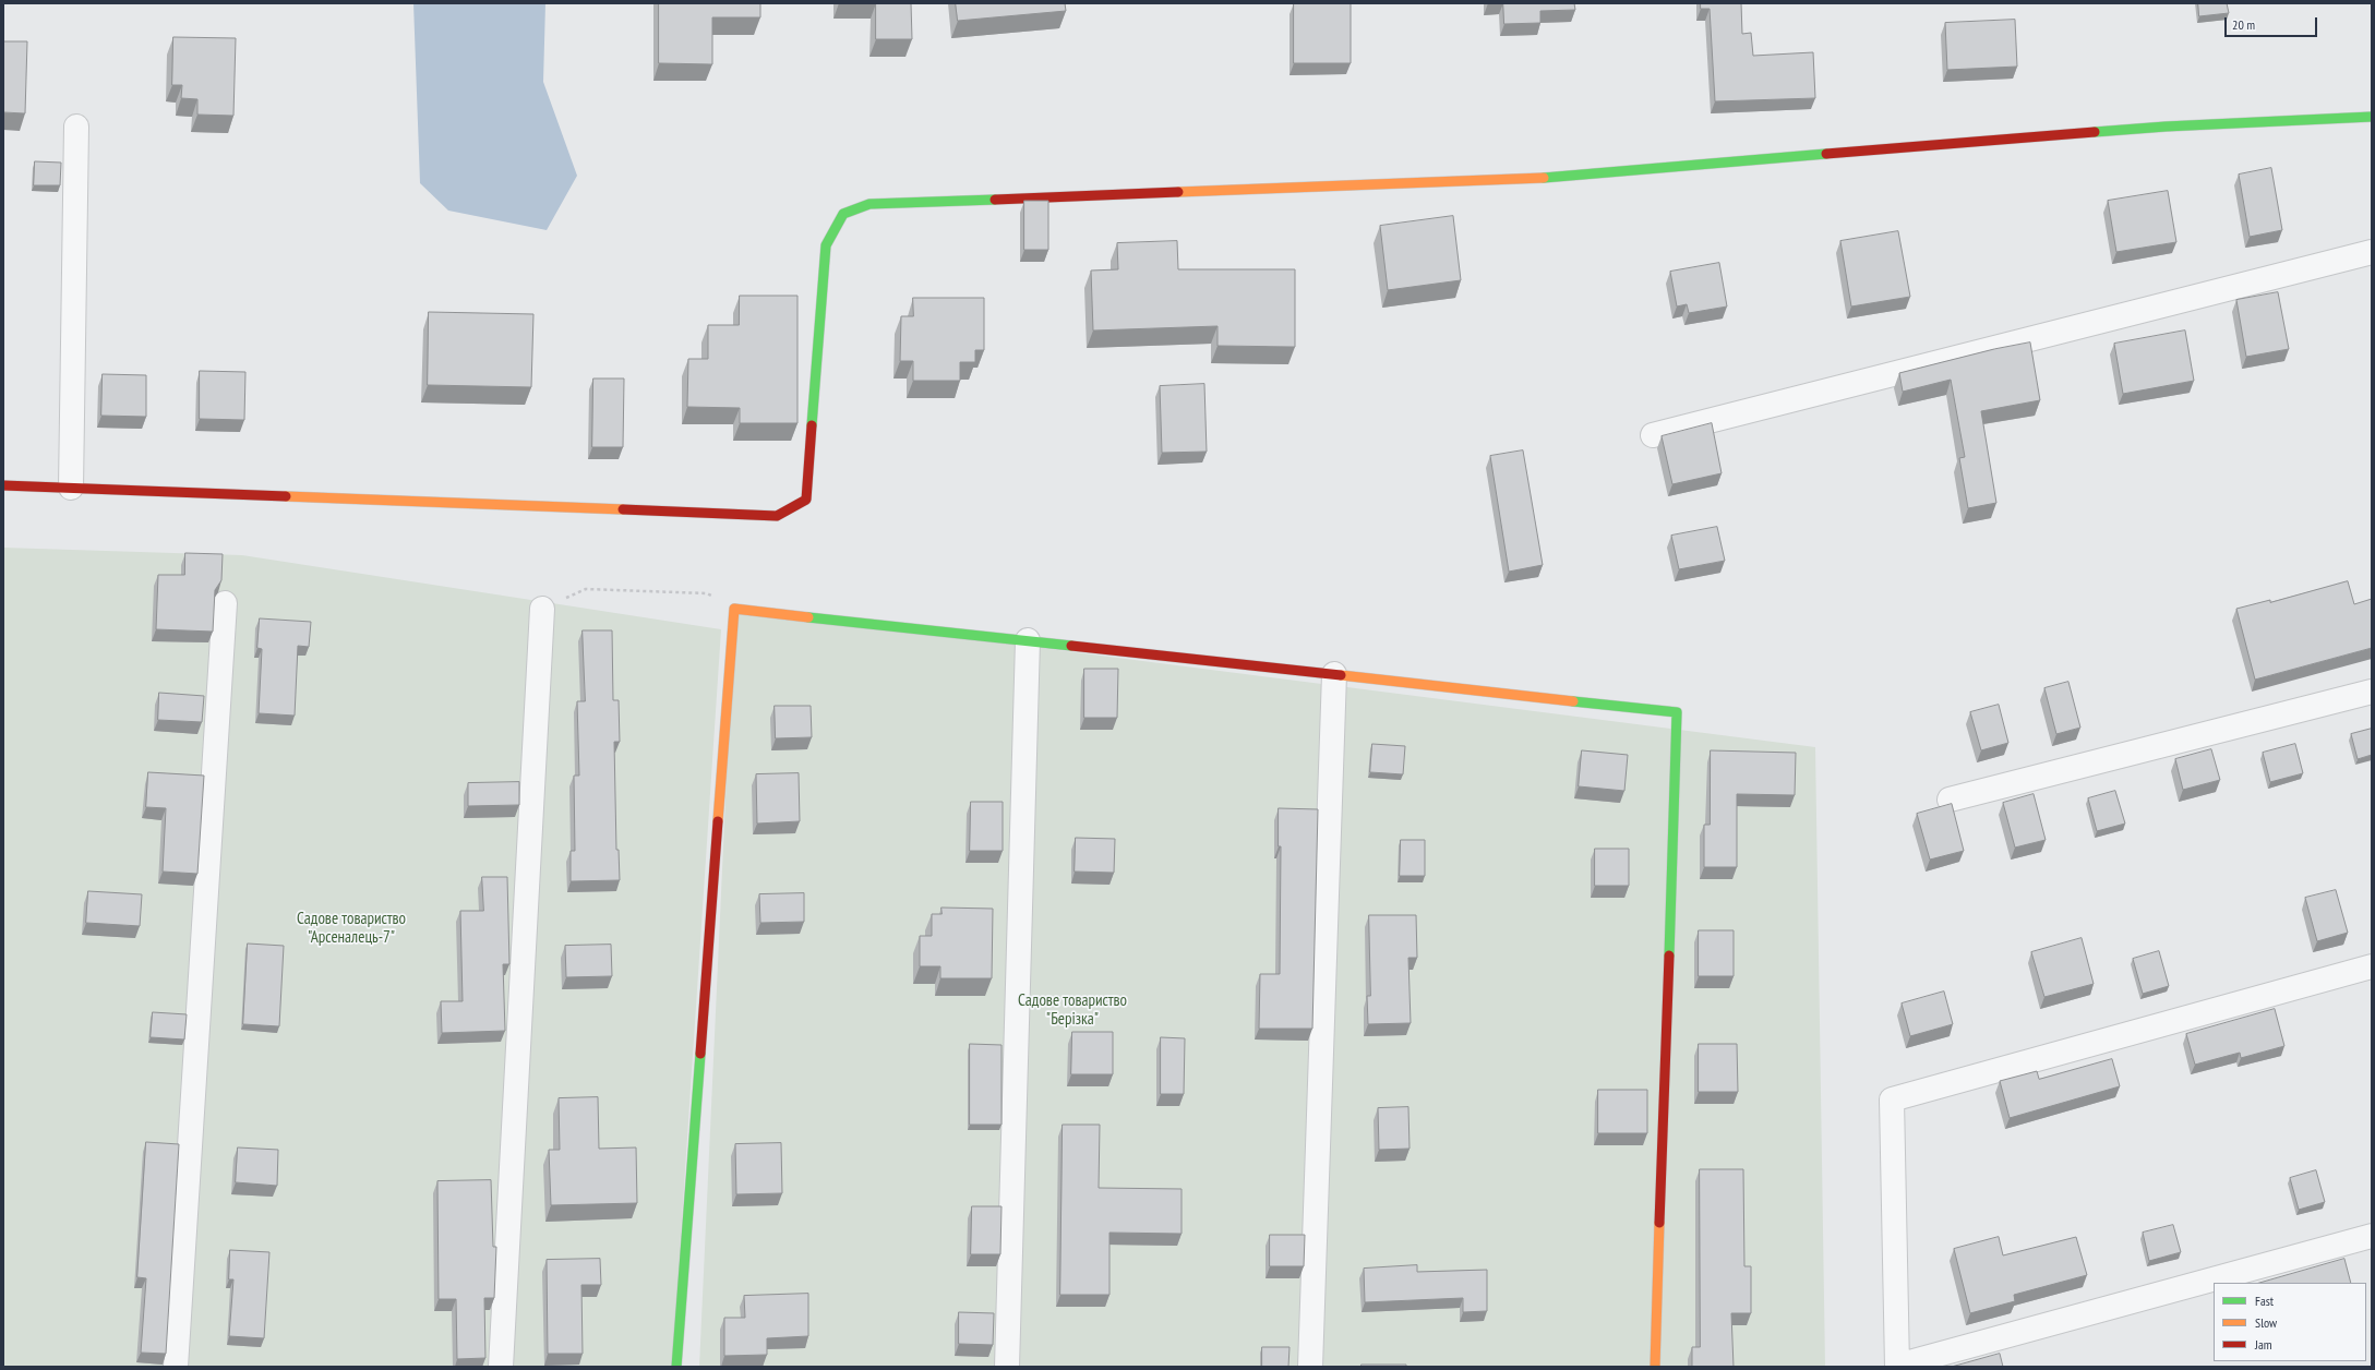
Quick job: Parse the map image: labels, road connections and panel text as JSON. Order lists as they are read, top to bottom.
{
  "parks": ["Садове товариство \"Арсеналець-7\"", "Садове товариство \"Берізка\""],
  "legend": ["Fast", "Slow", "Jam"],
  "scale_bar": "20 m"
}
